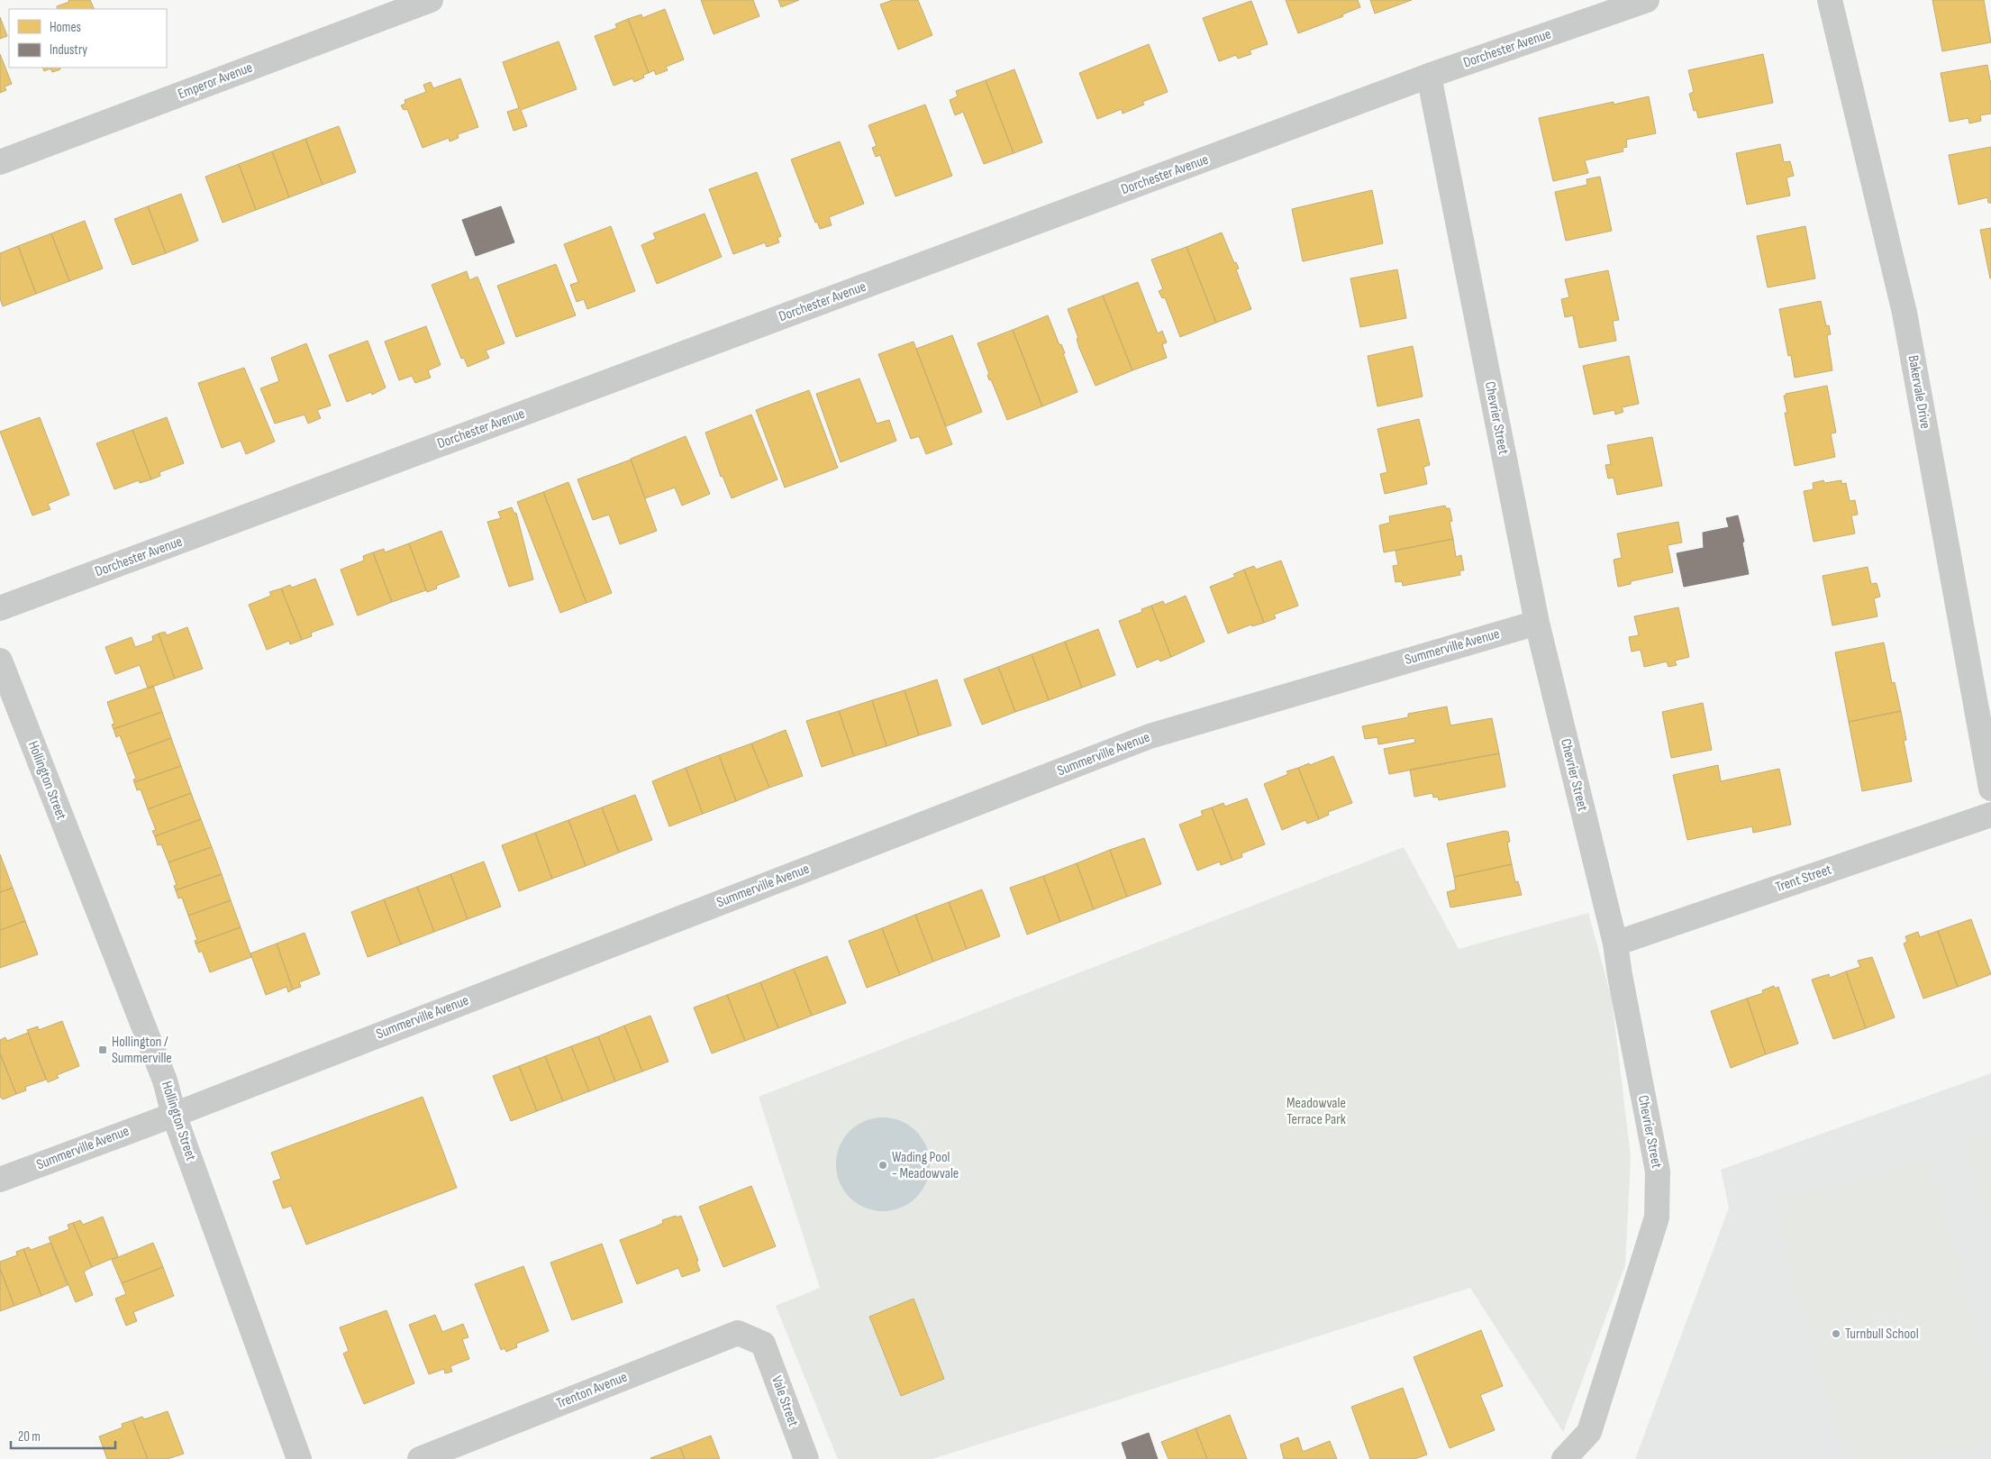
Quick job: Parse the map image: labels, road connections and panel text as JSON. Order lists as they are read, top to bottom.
{
  "streets": {
    "street": [
      "Dorchester Avenue",
      "Emperor Avenue",
      "Bakervale Drive",
      "Chevrier Street",
      "Summerville Avenue",
      "Hollington Street",
      "Trent Street",
      "Trenton Avenue",
      "Vale Street"
    ]
  },
  "crossings": [
    ["Dorchester Avenue", "Chevrier Street"],
    ["Chevrier Street", "Summerville Avenue"],
    ["Chevrier Street", "Trent Street"],
    ["Summerville Avenue", "Hollington Street"],
    ["Trenton Avenue", "Vale Street"]
  ],
  "parks": ["Meadowvale Terrace Park"],
  "places": {
    "transit": ["Hollington / Summerville"],
    "other": ["Wading Pool - Meadowvale", "Turnbull School"]
  },
  "legend": ["Homes", "Industry"],
  "scale_bar": "20 m"
}
